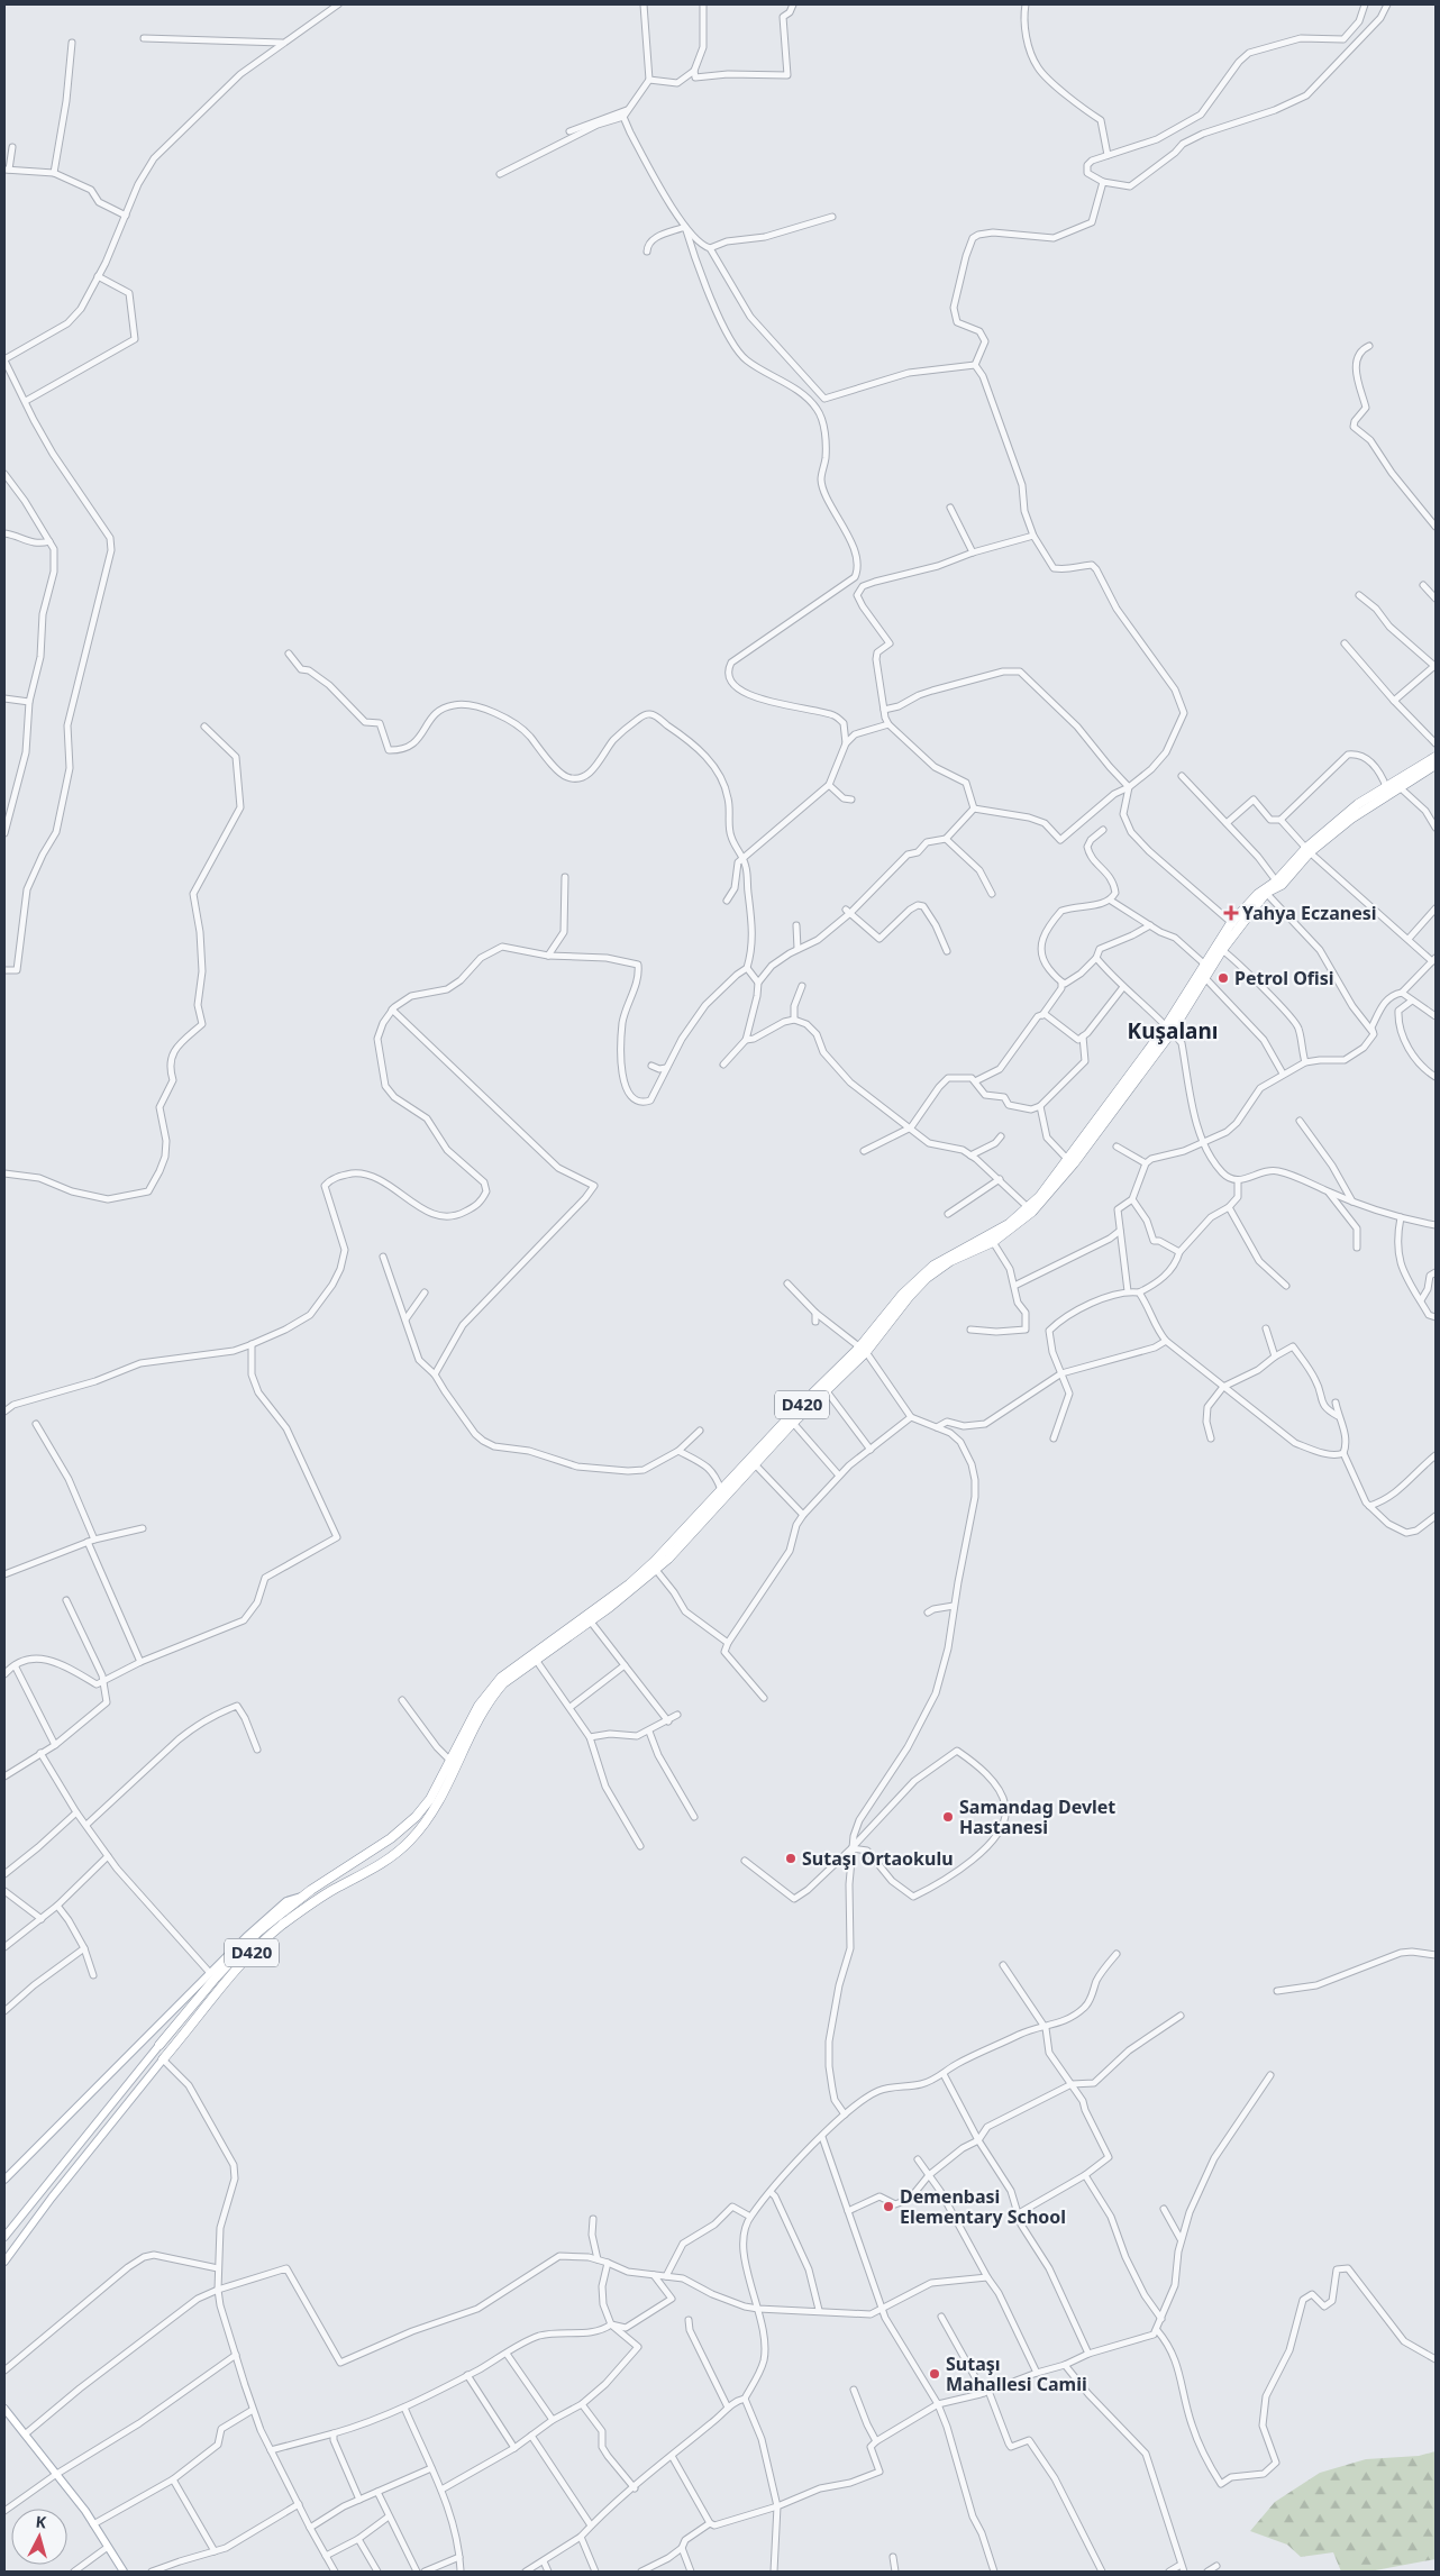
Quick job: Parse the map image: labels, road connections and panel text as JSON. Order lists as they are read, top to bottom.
{
  "streets": {
    "highway": ["D420"]
  },
  "districts": ["Kuşalanı"],
  "places": {
    "health": ["Yahya Eczanesi"],
    "other": [
      "Petrol Ofisi",
      "Samandag Devlet Hastanesi",
      "Sutaşı Ortaokulu",
      "Demenbasi Elementary School",
      "Sutaşı Mahallesi Camii"
    ]
  },
  "north": "top"
}
